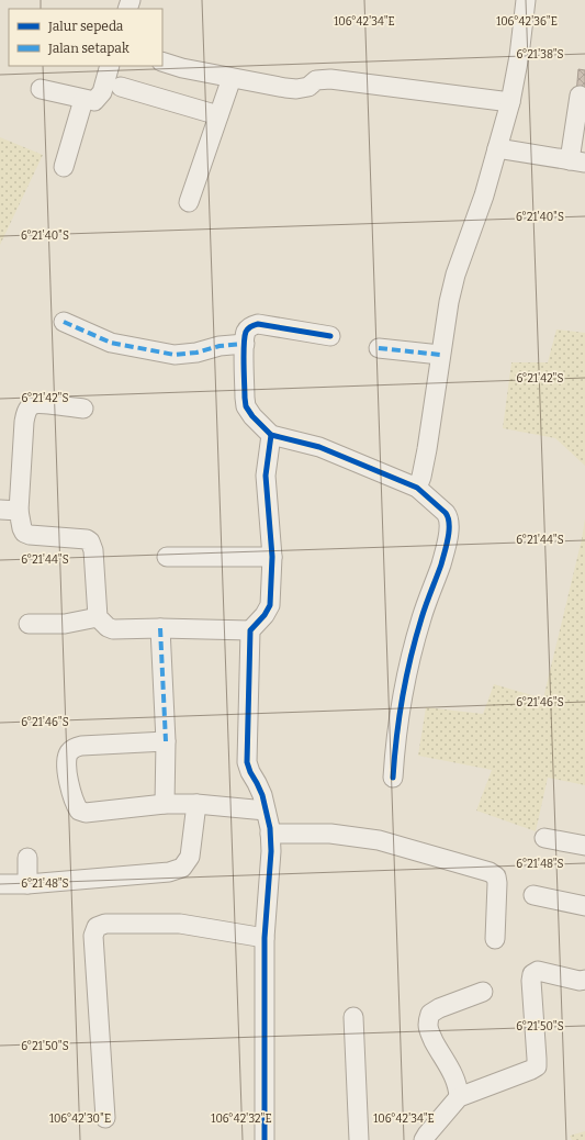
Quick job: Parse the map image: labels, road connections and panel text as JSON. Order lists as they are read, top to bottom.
{
  "legend": ["Jalur sepeda", "Jalan setapak"],
  "coordinates": [
    "106°42'34\"E",
    "106°42'36\"E",
    "6°21'38\"S",
    "6°21'40\"S",
    "6°21'42\"S",
    "6°21'44\"S",
    "6°21'46\"S",
    "6°21'48\"S",
    "6°21'50\"S",
    "106°42'30\"E",
    "106°42'32\"E"
  ]
}
